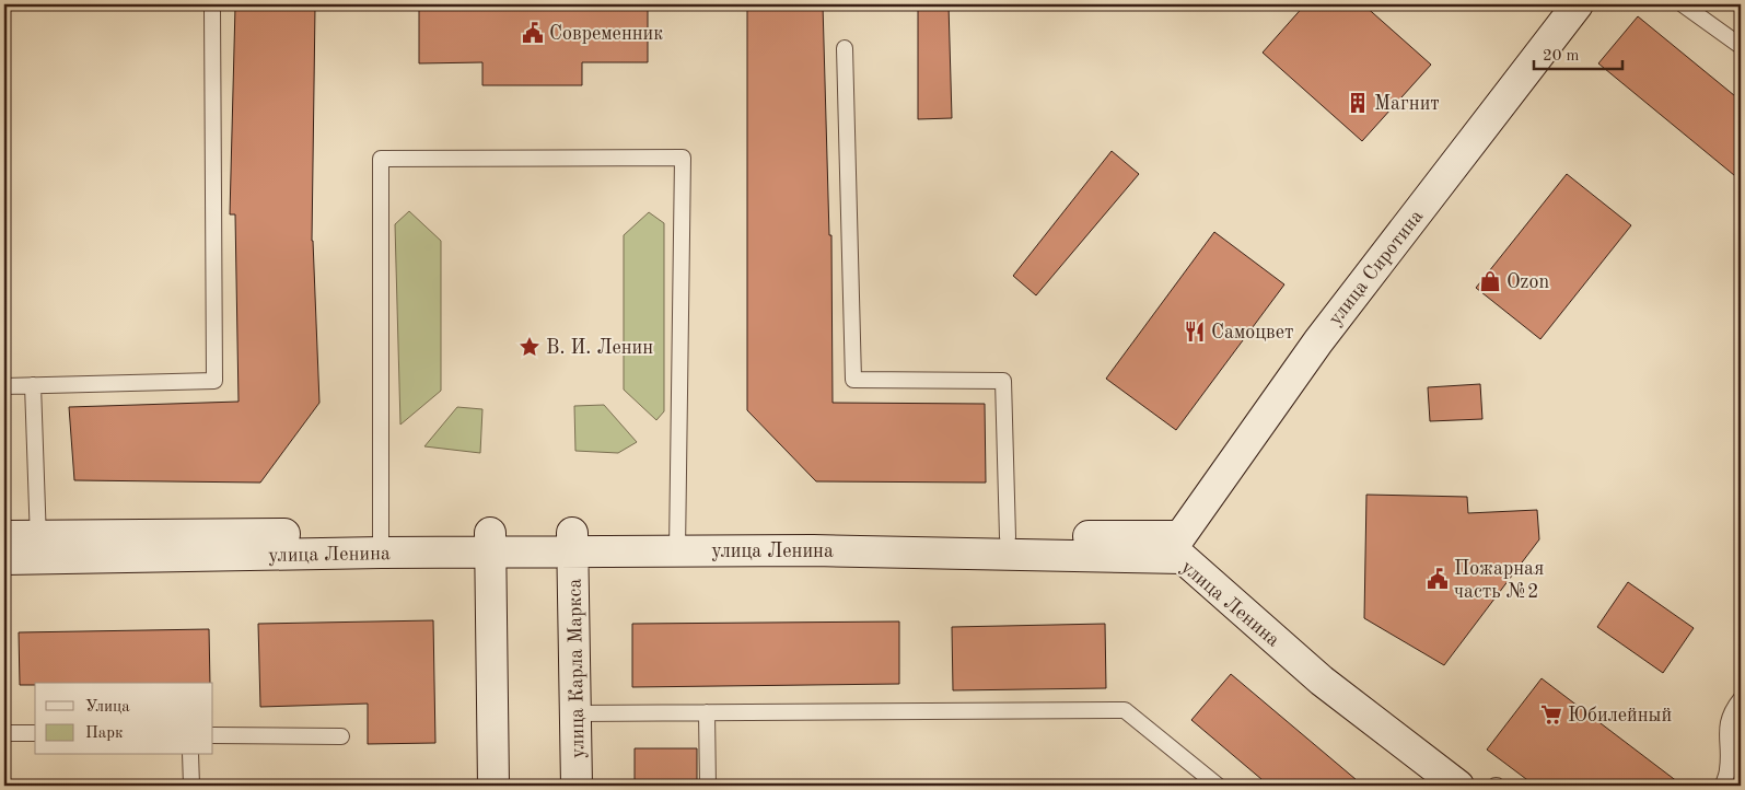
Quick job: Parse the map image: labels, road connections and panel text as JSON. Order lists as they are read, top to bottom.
{
  "streets": {
    "main road": ["улица Сиротина", "улица Ленина", "улица Карла Маркса"]
  },
  "crossings": [
    ["улица Сиротина", "улица Ленина"],
    ["улица Ленина", "улица Карла Маркса"]
  ],
  "places": {
    "public building": ["Современник", "Пожарная часть №2"],
    "building": ["Магнит"],
    "shop": ["Ozon"],
    "restaurant": ["Самоцвет"],
    "place": ["В. И. Ленин"],
    "supermarket": ["Юбилейный"]
  },
  "legend": ["Улица", "Парк"],
  "scale_bar": "20 m"
}
